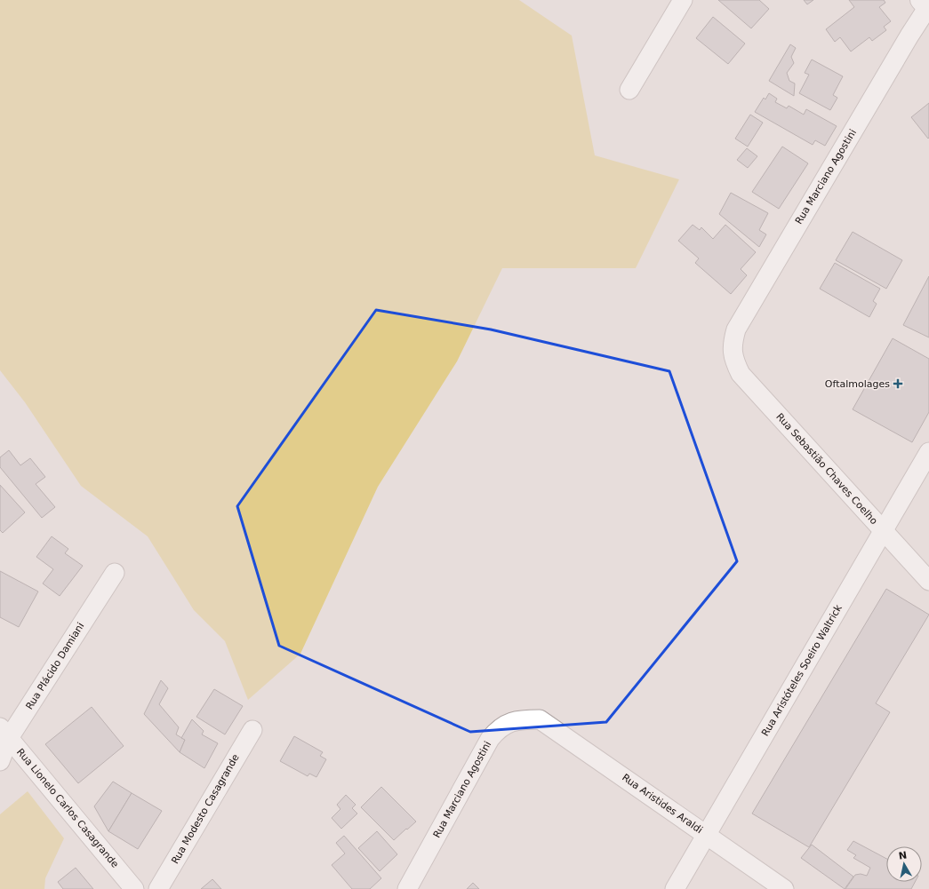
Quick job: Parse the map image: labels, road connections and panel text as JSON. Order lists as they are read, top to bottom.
{
  "streets": {
    "street": [
      "Rua Marciano Agostini",
      "Rua Sebastião Chaves Coelho",
      "Rua Plácido Damiani",
      "Rua Aristóteles Soeiro Waltrick",
      "Rua Aristides Araldi",
      "Rua Lionelo Carlos Casagrande",
      "Rua Modesto Casagrande"
    ]
  },
  "crossings": [
    ["Rua Marciano Agostini", "Rua Sebastião Chaves Coelho"],
    ["Rua Marciano Agostini", "Rua Aristides Araldi"],
    ["Rua Sebastião Chaves Coelho", "Rua Aristóteles Soeiro Waltrick"],
    ["Rua Plácido Damiani", "Rua Lionelo Carlos Casagrande"],
    ["Rua Aristóteles Soeiro Waltrick", "Rua Aristides Araldi"]
  ],
  "places": {
    "health": ["Oftalmolages"]
  },
  "north": "top"
}
